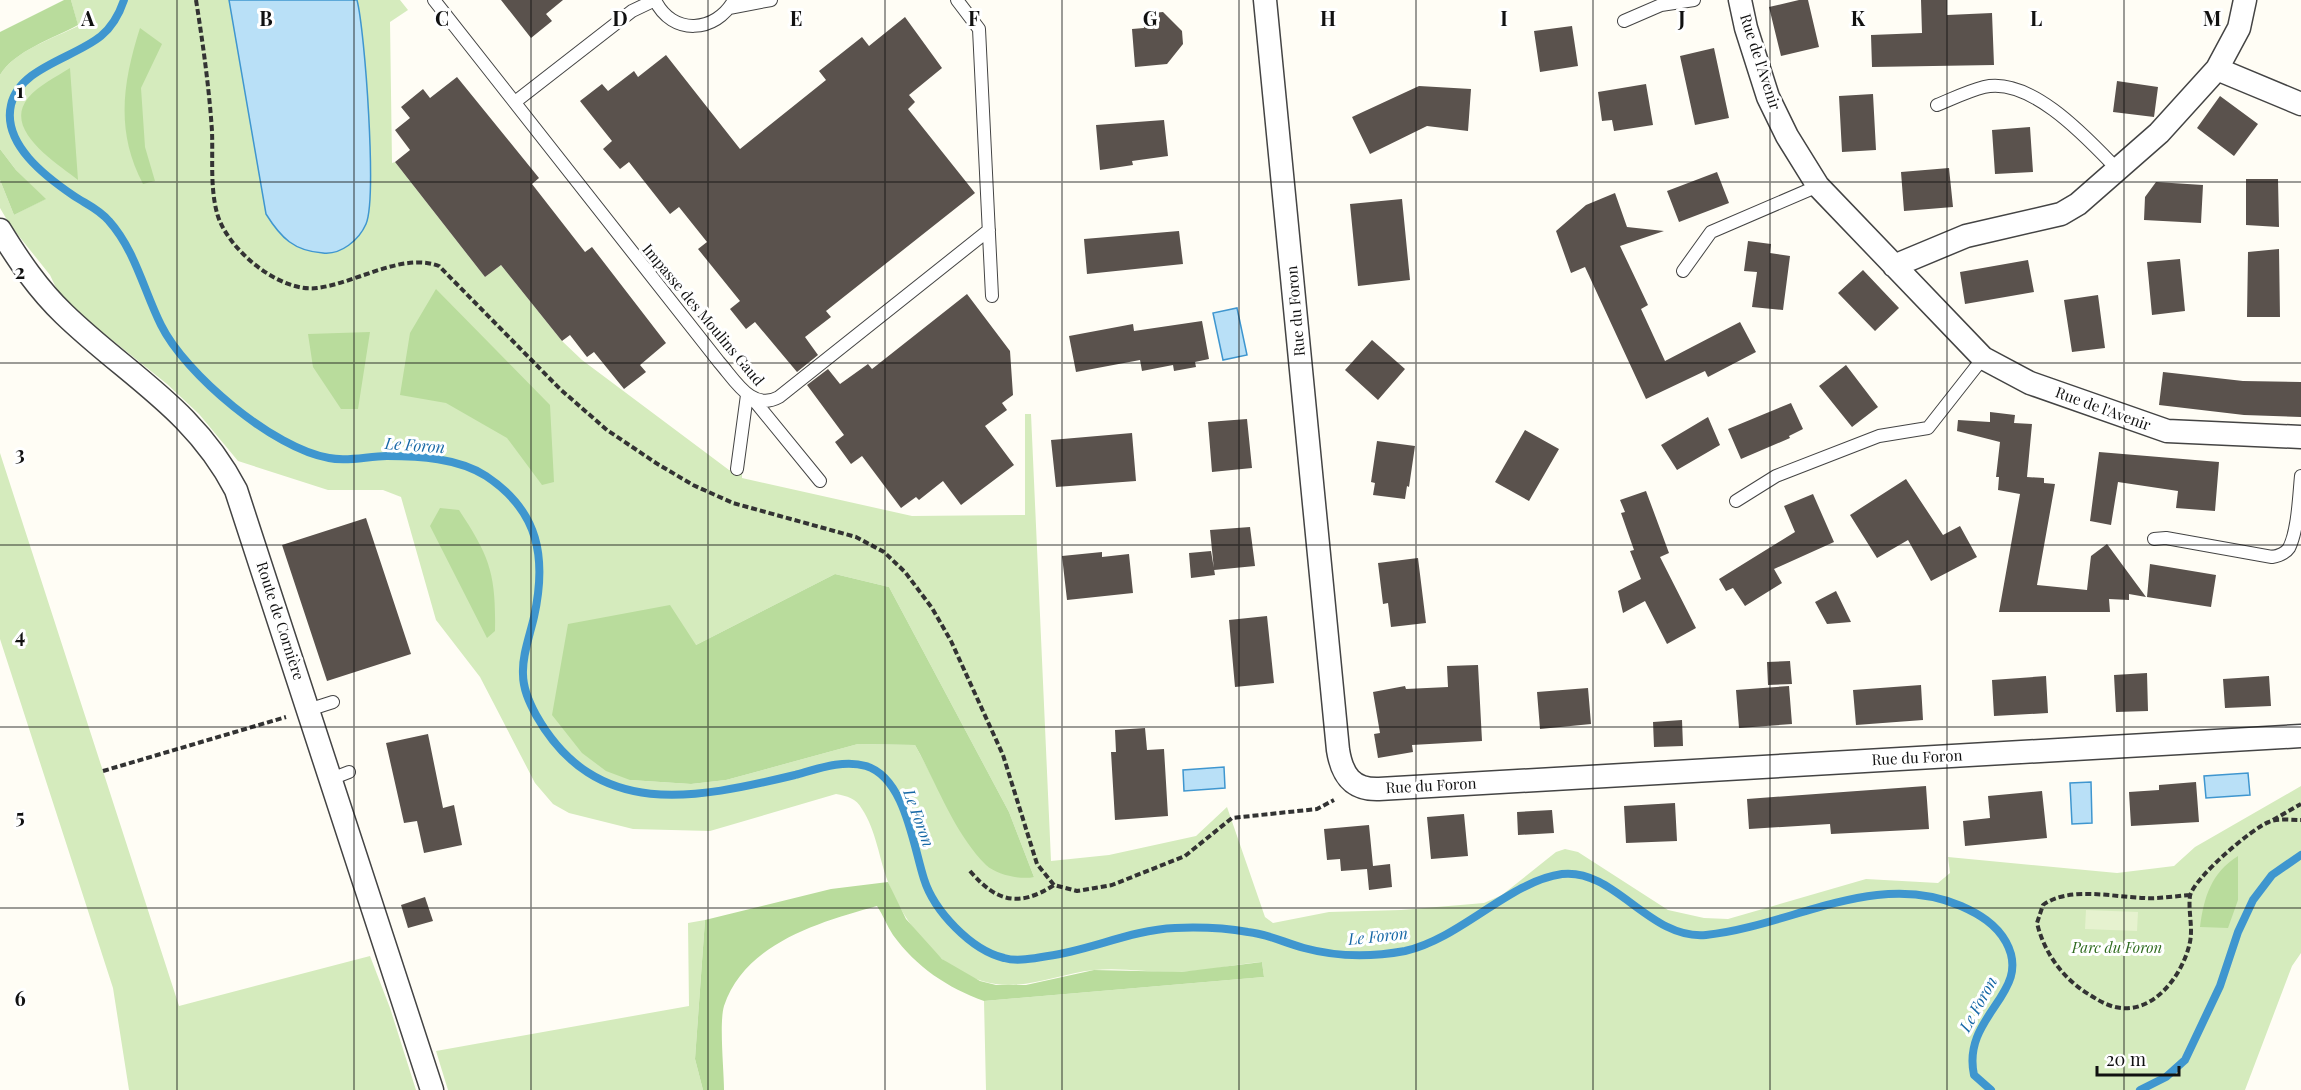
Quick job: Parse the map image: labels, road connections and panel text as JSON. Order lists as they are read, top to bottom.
{
  "streets": {
    "street": ["Rue de l'Avenir", "Rue du Foron", "Route de Cornière"],
    "lane": ["Impasse des Moulins Gaud"]
  },
  "water": ["Le Foron"],
  "parks": ["Parc du Foron"],
  "scale_bar": "20 m",
  "grid": {
    "columns": [
      "A",
      "B",
      "C",
      "D",
      "E",
      "F",
      "G",
      "H",
      "I",
      "J",
      "K",
      "L",
      "M"
    ],
    "rows": [
      "1",
      "2",
      "3",
      "4",
      "5",
      "6"
    ]
  }
}
